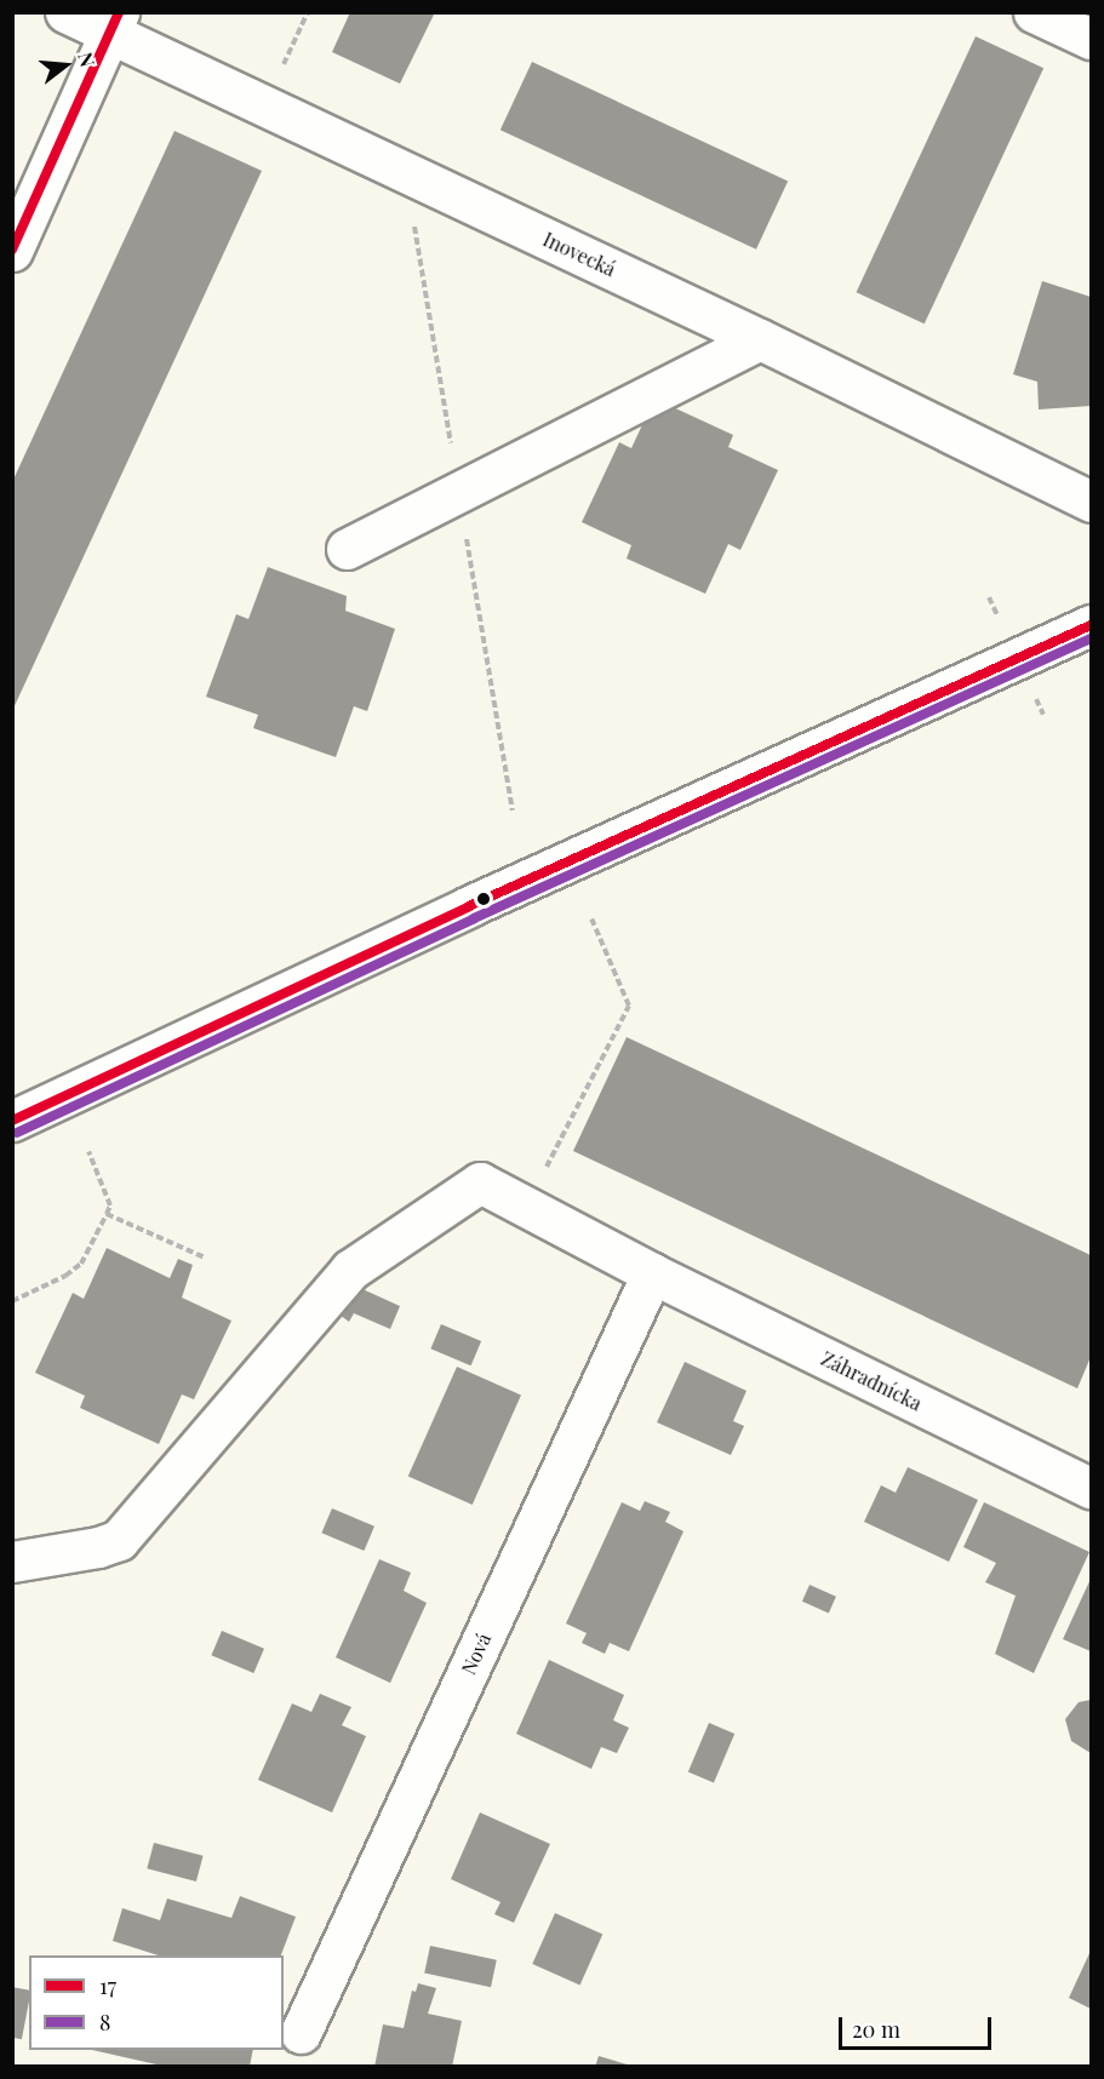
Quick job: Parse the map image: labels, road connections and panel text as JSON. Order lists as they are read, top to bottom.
{
  "streets": {
    "street": ["Inovecká", "Záhradnícka", "Nová"]
  },
  "crossings": [
    ["Záhradnícka", "Nová"]
  ],
  "lines": ["transit line 17", "transit line 8"],
  "legend": ["17", "8"],
  "scale_bar": "20 m",
  "north": "right"
}
